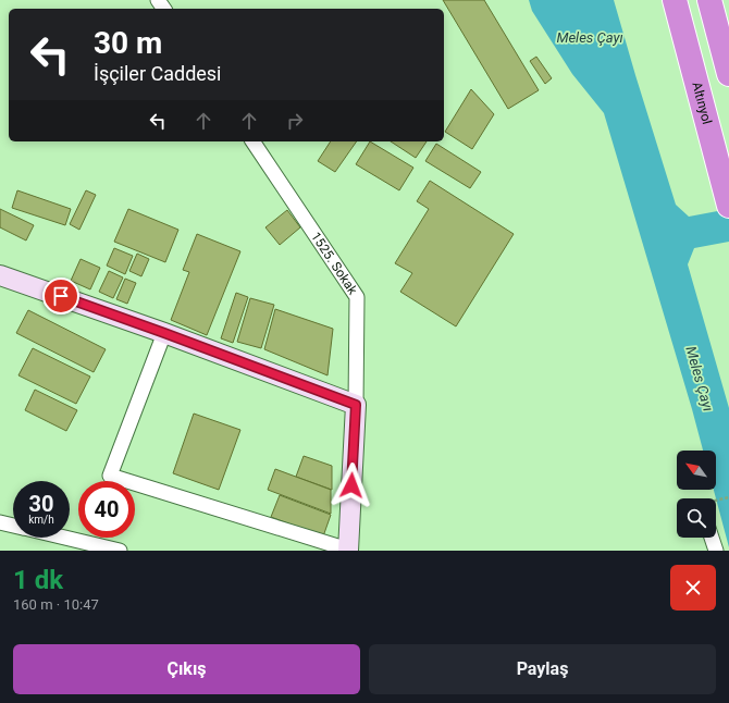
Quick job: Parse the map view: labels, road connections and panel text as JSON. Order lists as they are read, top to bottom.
{
  "streets": {
    "highway": ["Altınyol"],
    "street": ["1525. Sokak"]
  },
  "water": ["Meles Çayı"],
  "north": "top left",
  "page": {
    "turn": ["30 m", "İşçiler Caddesi"],
    "speed": "30 km/h",
    "limit": "40",
    "heading": ["1 dk", "160 m · 10:47"],
    "buttons": ["Çıkış", "Paylaş"]
  }
}
